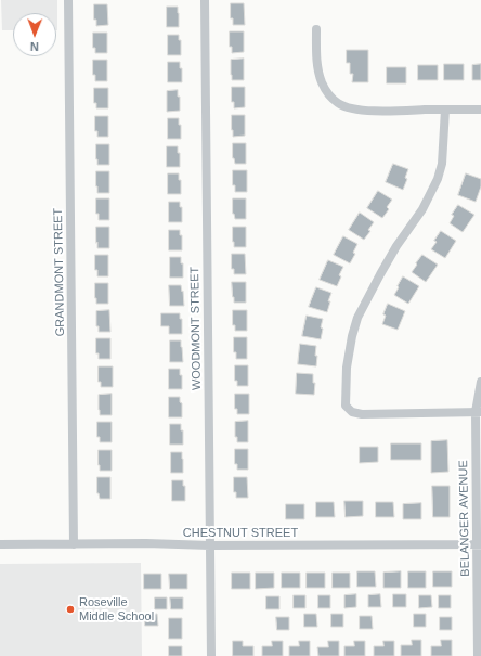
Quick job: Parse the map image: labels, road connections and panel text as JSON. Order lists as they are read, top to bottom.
{
  "streets": {
    "street": [
      "GRANDMONT STREET",
      "WOODMONT STREET",
      "BELANGER AVENUE",
      "CHESTNUT STREET"
    ]
  },
  "crossings": [
    ["GRANDMONT STREET", "CHESTNUT STREET"],
    ["WOODMONT STREET", "CHESTNUT STREET"],
    ["BELANGER AVENUE", "CHESTNUT STREET"]
  ],
  "places": ["Roseville Middle School"],
  "north": "bottom"
}
